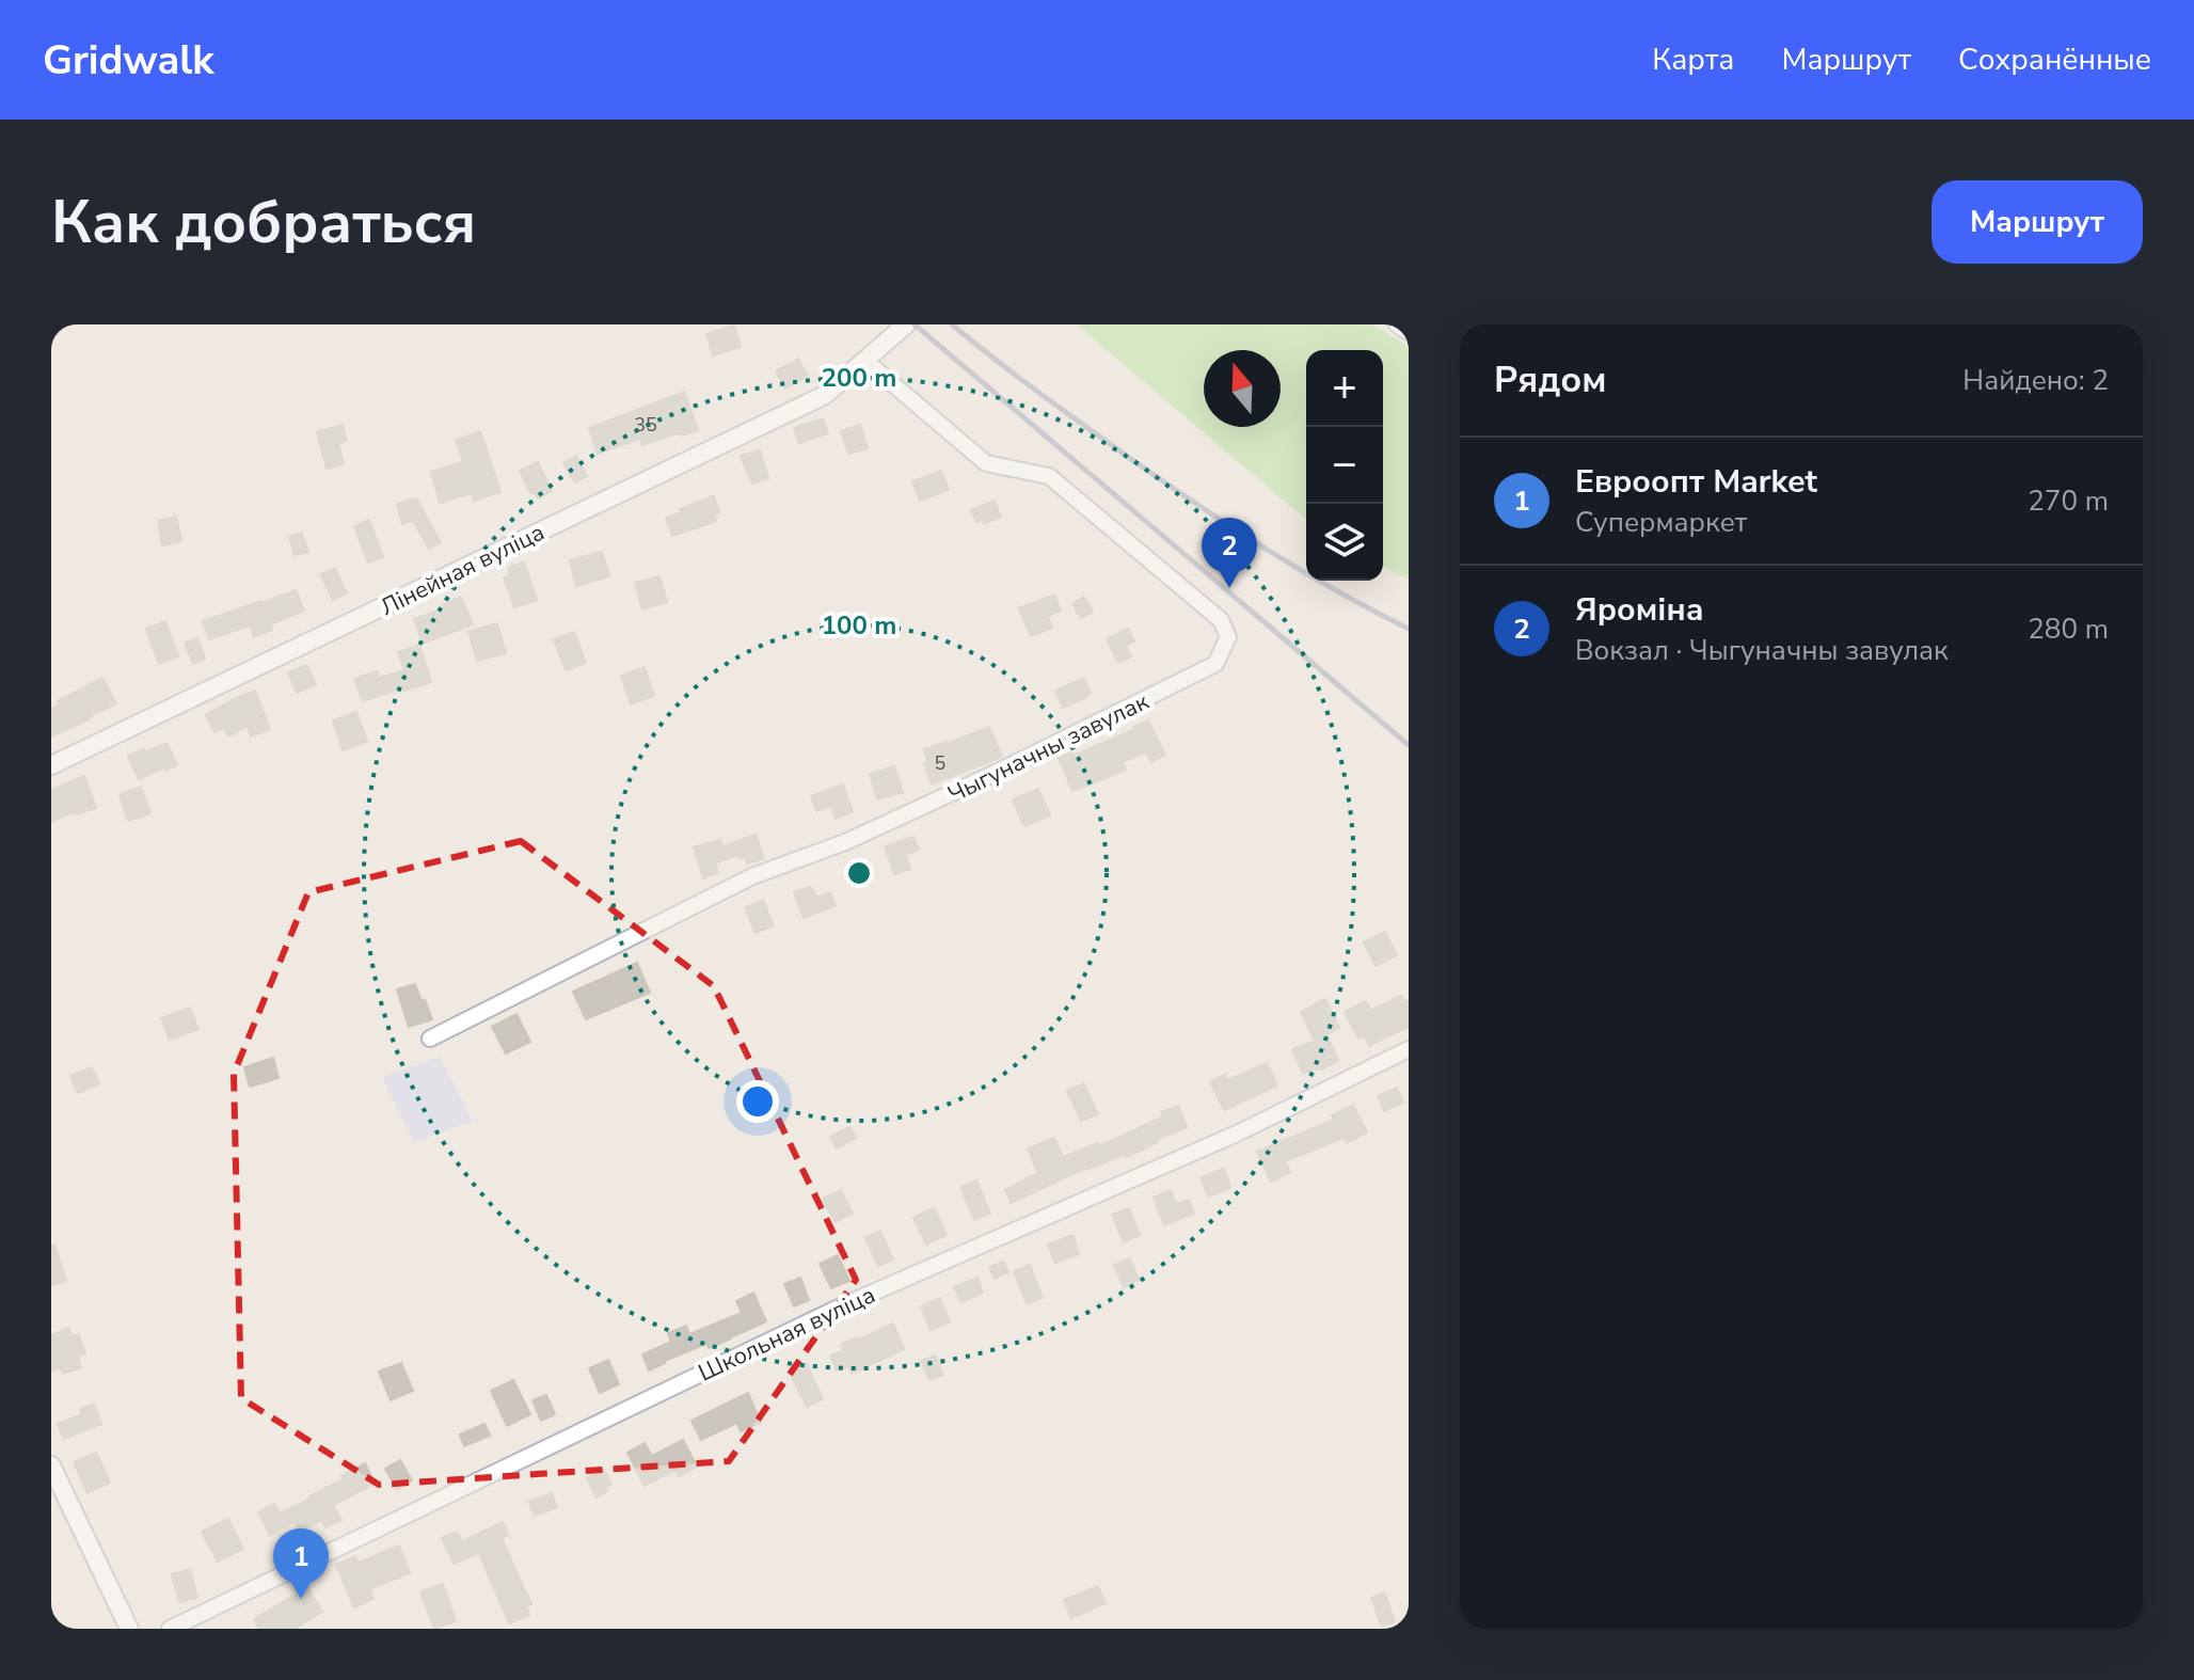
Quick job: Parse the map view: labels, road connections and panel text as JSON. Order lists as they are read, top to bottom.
{
  "streets": {
    "street": ["Лінейная вуліца", "Чыгуначны завулак", "Школьная вуліца"]
  },
  "crossings": [
    ["Лінейная вуліца", "Чыгуначны завулак"]
  ],
  "house_numbers": ["35", "5"],
  "north": "top",
  "page": {
    "header": "Gridwalk",
    "nav": ["Карта", "Маршрут", "Сохранённые"],
    "buttons": "Маршрут",
    "title": "Как добраться",
    "heading": ["Рядом", "Найдено: 2"],
    "map_buttons": ["+", "−"],
    "list": [
      {
        "mark": "1",
        "name": "Евроопт Market",
        "note": "Супермаркет",
        "value": "270 m"
      },
      {
        "mark": "2",
        "name": "Яроміна",
        "note": "Вокзал · Чыгуначны завулак",
        "value": "280 m"
      }
    ],
    "pins": ["2", "1"]
  },
  "rings": ["200 m", "100 m"]
}
